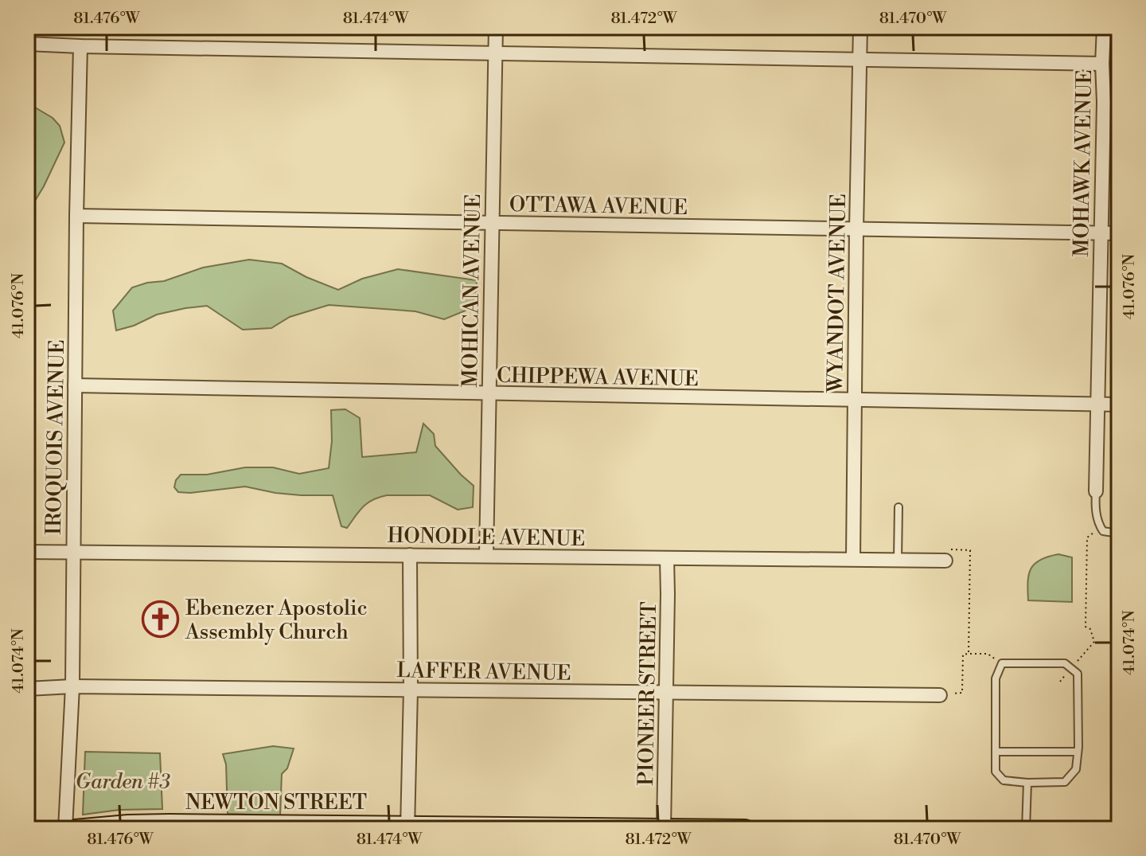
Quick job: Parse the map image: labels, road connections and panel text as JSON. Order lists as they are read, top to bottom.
{
  "streets": {
    "street": [
      "MOHAWK AVENUE",
      "OTTAWA AVENUE",
      "MOHICAN AVENUE",
      "WYANDOT AVENUE",
      "CHIPPEWA AVENUE",
      "IROQUOIS AVENUE",
      "HONODLE AVENUE",
      "LAFFER AVENUE",
      "PIONEER STREET",
      "NEWTON STREET"
    ]
  },
  "crossings": [
    ["MOHAWK AVENUE", "OTTAWA AVENUE"],
    ["MOHAWK AVENUE", "CHIPPEWA AVENUE"],
    ["OTTAWA AVENUE", "MOHICAN AVENUE"],
    ["OTTAWA AVENUE", "WYANDOT AVENUE"],
    ["OTTAWA AVENUE", "IROQUOIS AVENUE"],
    ["MOHICAN AVENUE", "CHIPPEWA AVENUE"],
    ["MOHICAN AVENUE", "HONODLE AVENUE"],
    ["WYANDOT AVENUE", "CHIPPEWA AVENUE"],
    ["WYANDOT AVENUE", "HONODLE AVENUE"],
    ["CHIPPEWA AVENUE", "IROQUOIS AVENUE"],
    ["IROQUOIS AVENUE", "HONODLE AVENUE"],
    ["IROQUOIS AVENUE", "LAFFER AVENUE"],
    ["HONODLE AVENUE", "PIONEER STREET"],
    ["LAFFER AVENUE", "PIONEER STREET"],
    ["PIONEER STREET", "NEWTON STREET"]
  ],
  "parks": ["Garden #3"],
  "places": {
    "church": ["Ebenezer Apostolic Assembly Church"]
  },
  "coordinates": [
    "81.476°W",
    "81.474°W",
    "81.472°W",
    "81.470°W",
    "41.076°N",
    "41.074°N"
  ]
}
